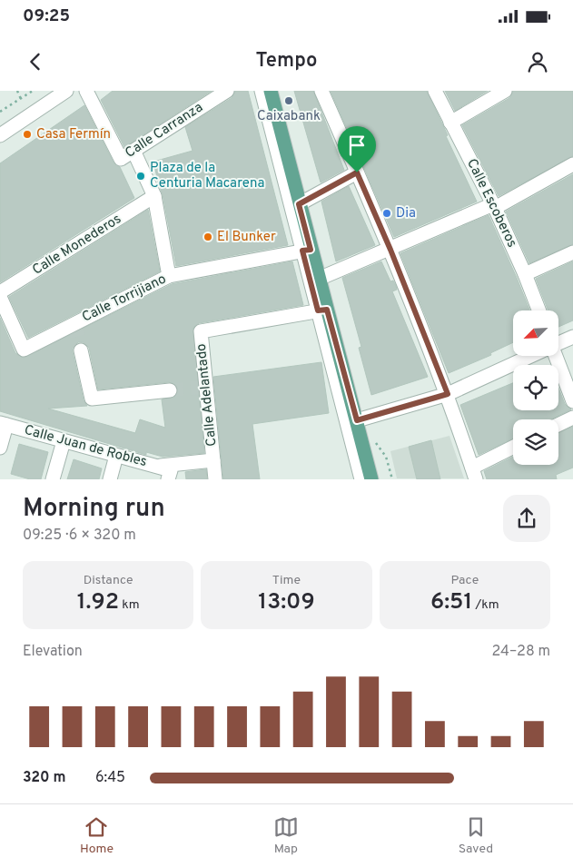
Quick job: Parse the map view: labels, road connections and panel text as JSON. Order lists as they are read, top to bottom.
{
  "streets": {
    "street": [
      "Calle Carranza",
      "Calle Escoberos",
      "Calle Monederos",
      "Calle Torrijiano",
      "Calle Adelantado",
      "Calle Juan de Robles"
    ]
  },
  "places": [
    "Caixabank",
    "Casa Fermín",
    "Plaza de la Centuria Macarena",
    "Dia",
    "El Bunker"
  ],
  "north": "bottom left",
  "page": {
    "status": "09:25",
    "header": "Tempo",
    "heading": ["Morning run", "09:25 · 6 × 320 m"],
    "stats": [
      ["Distance", "1.92 km"],
      ["Time", "13:09"],
      ["Pace", "6:51 /km"]
    ],
    "chart": ["Elevation", "24–28 m"],
    "list": [
      {
        "name": "320 m",
        "note": "6:45"
      }
    ],
    "tabs": ["Home", "Map", "Saved"]
  }
}
